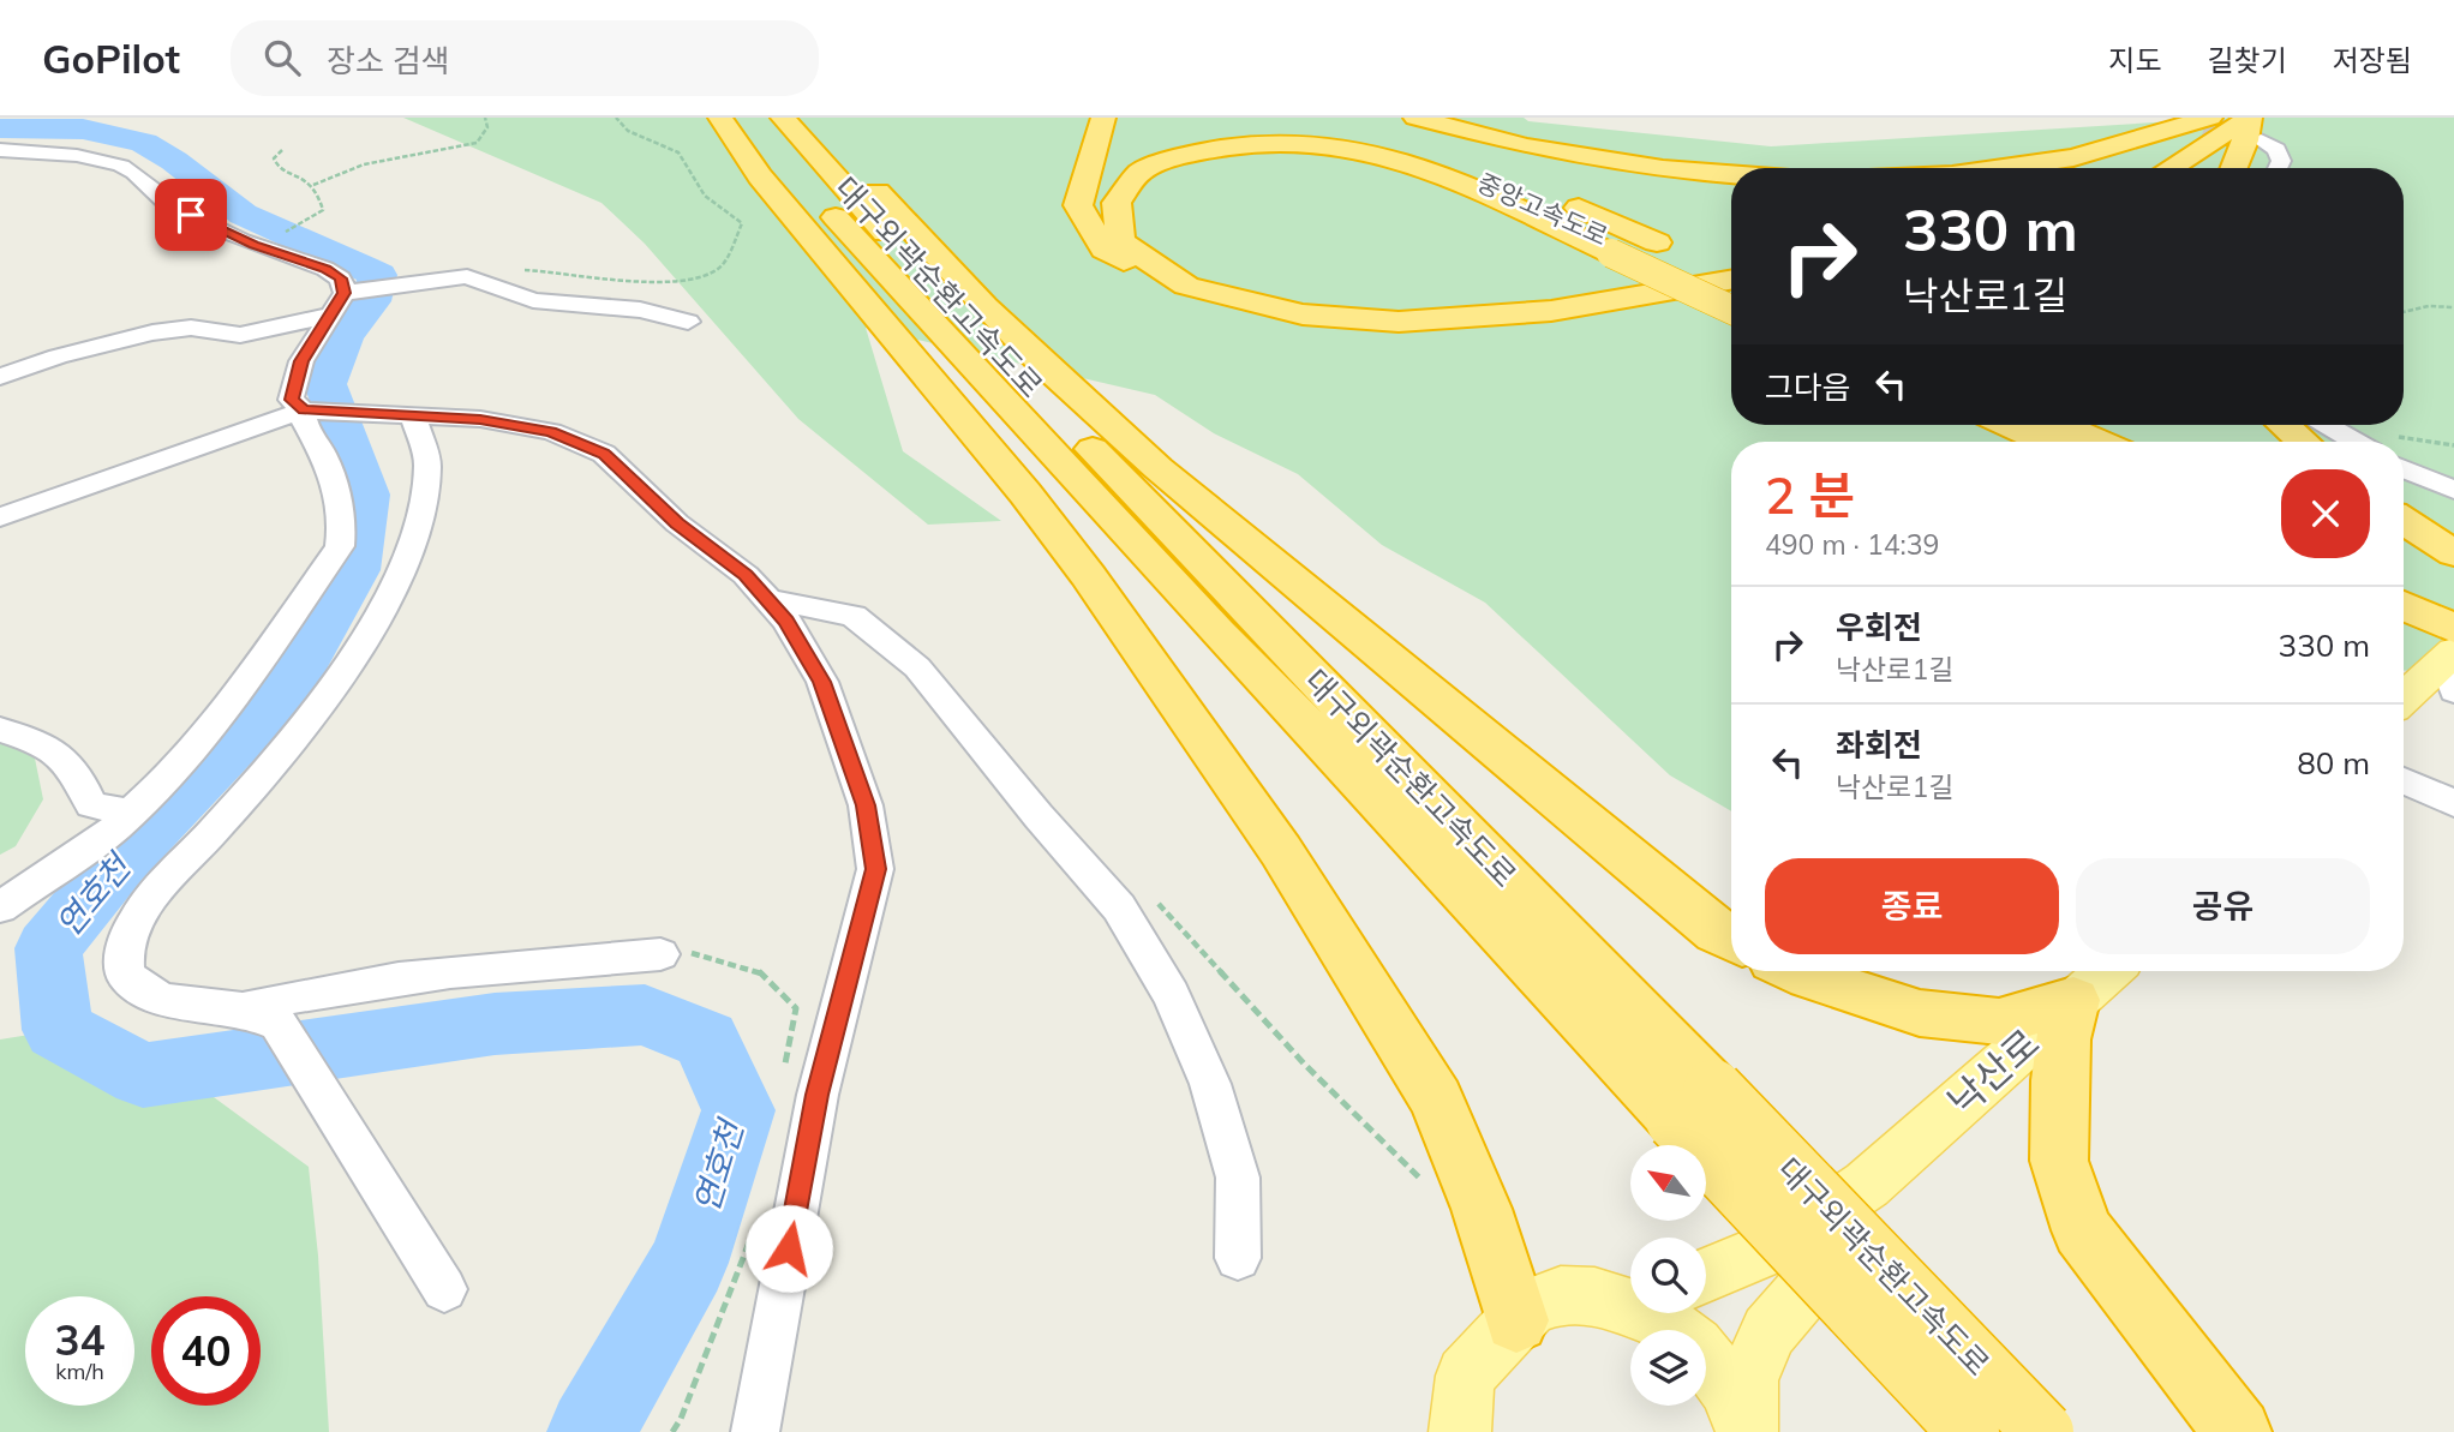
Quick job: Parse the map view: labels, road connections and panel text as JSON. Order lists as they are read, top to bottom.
{
  "streets": {
    "highway": ["중앙고속도로", "대구외곽순환고속도로"],
    "main road": ["낙산로"]
  },
  "water": ["연호천"],
  "north": "top left",
  "page": {
    "header": "GoPilot",
    "search": "장소 검색",
    "nav": ["지도", "길찾기", "저장됨"],
    "turn": ["330 m", "낙산로1길"],
    "then": "그다음",
    "heading": ["2 분", "490 m · 14:39"],
    "list": [
      {
        "name": "우회전",
        "note": "낙산로1길",
        "value": "330 m"
      },
      {
        "name": "좌회전",
        "note": "낙산로1길",
        "value": "80 m"
      }
    ],
    "buttons": ["종료", "공유"],
    "speed": "34 km/h",
    "limit": "40"
  }
}
